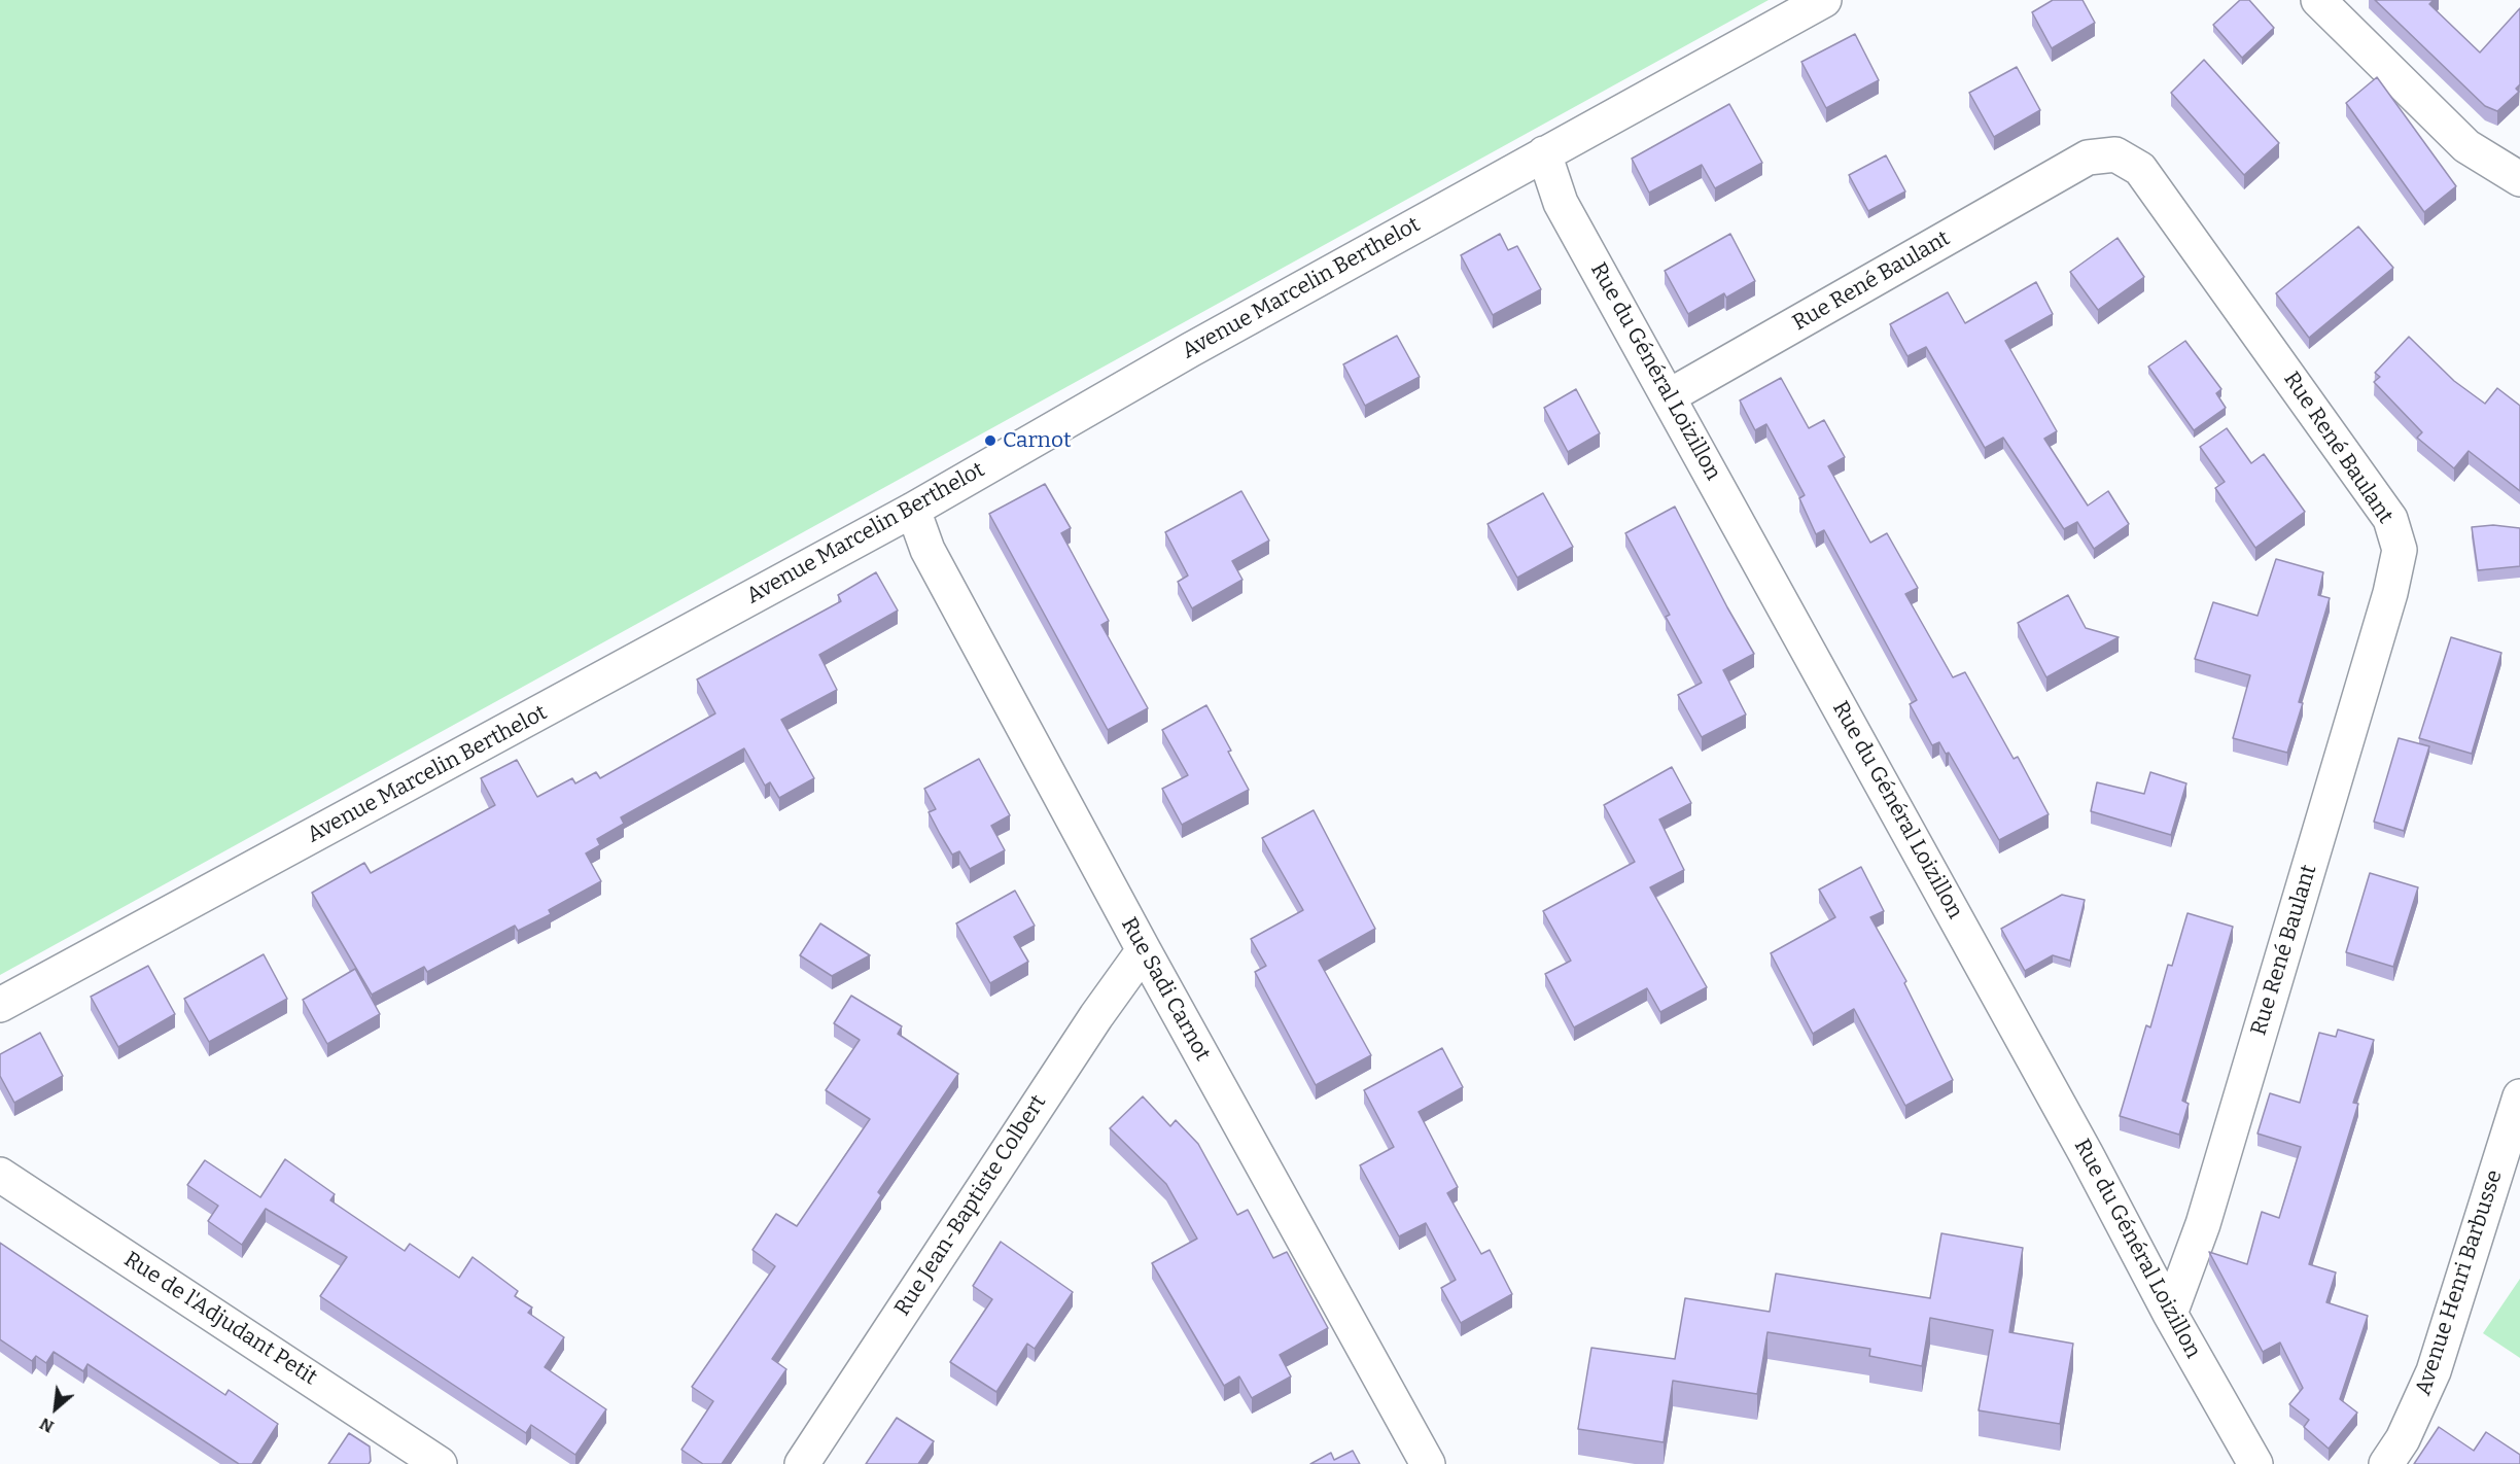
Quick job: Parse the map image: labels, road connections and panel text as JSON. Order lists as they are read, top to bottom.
{
  "streets": {
    "street": [
      "Rue René Baulant",
      "Avenue Marcelin Berthelot",
      "Rue du Général Loizillon",
      "Rue Sadi Carnot",
      "Rue Jean-Baptiste Colbert",
      "Avenue Henri Barbusse",
      "Rue de l'Adjudant Petit"
    ]
  },
  "crossings": [
    ["Rue René Baulant", "Rue du Général Loizillon"],
    ["Avenue Marcelin Berthelot", "Rue du Général Loizillon"],
    ["Avenue Marcelin Berthelot", "Rue Sadi Carnot"],
    ["Rue Sadi Carnot", "Rue Jean-Baptiste Colbert"]
  ],
  "places": ["Carnot"],
  "north": "bottom left"
}
